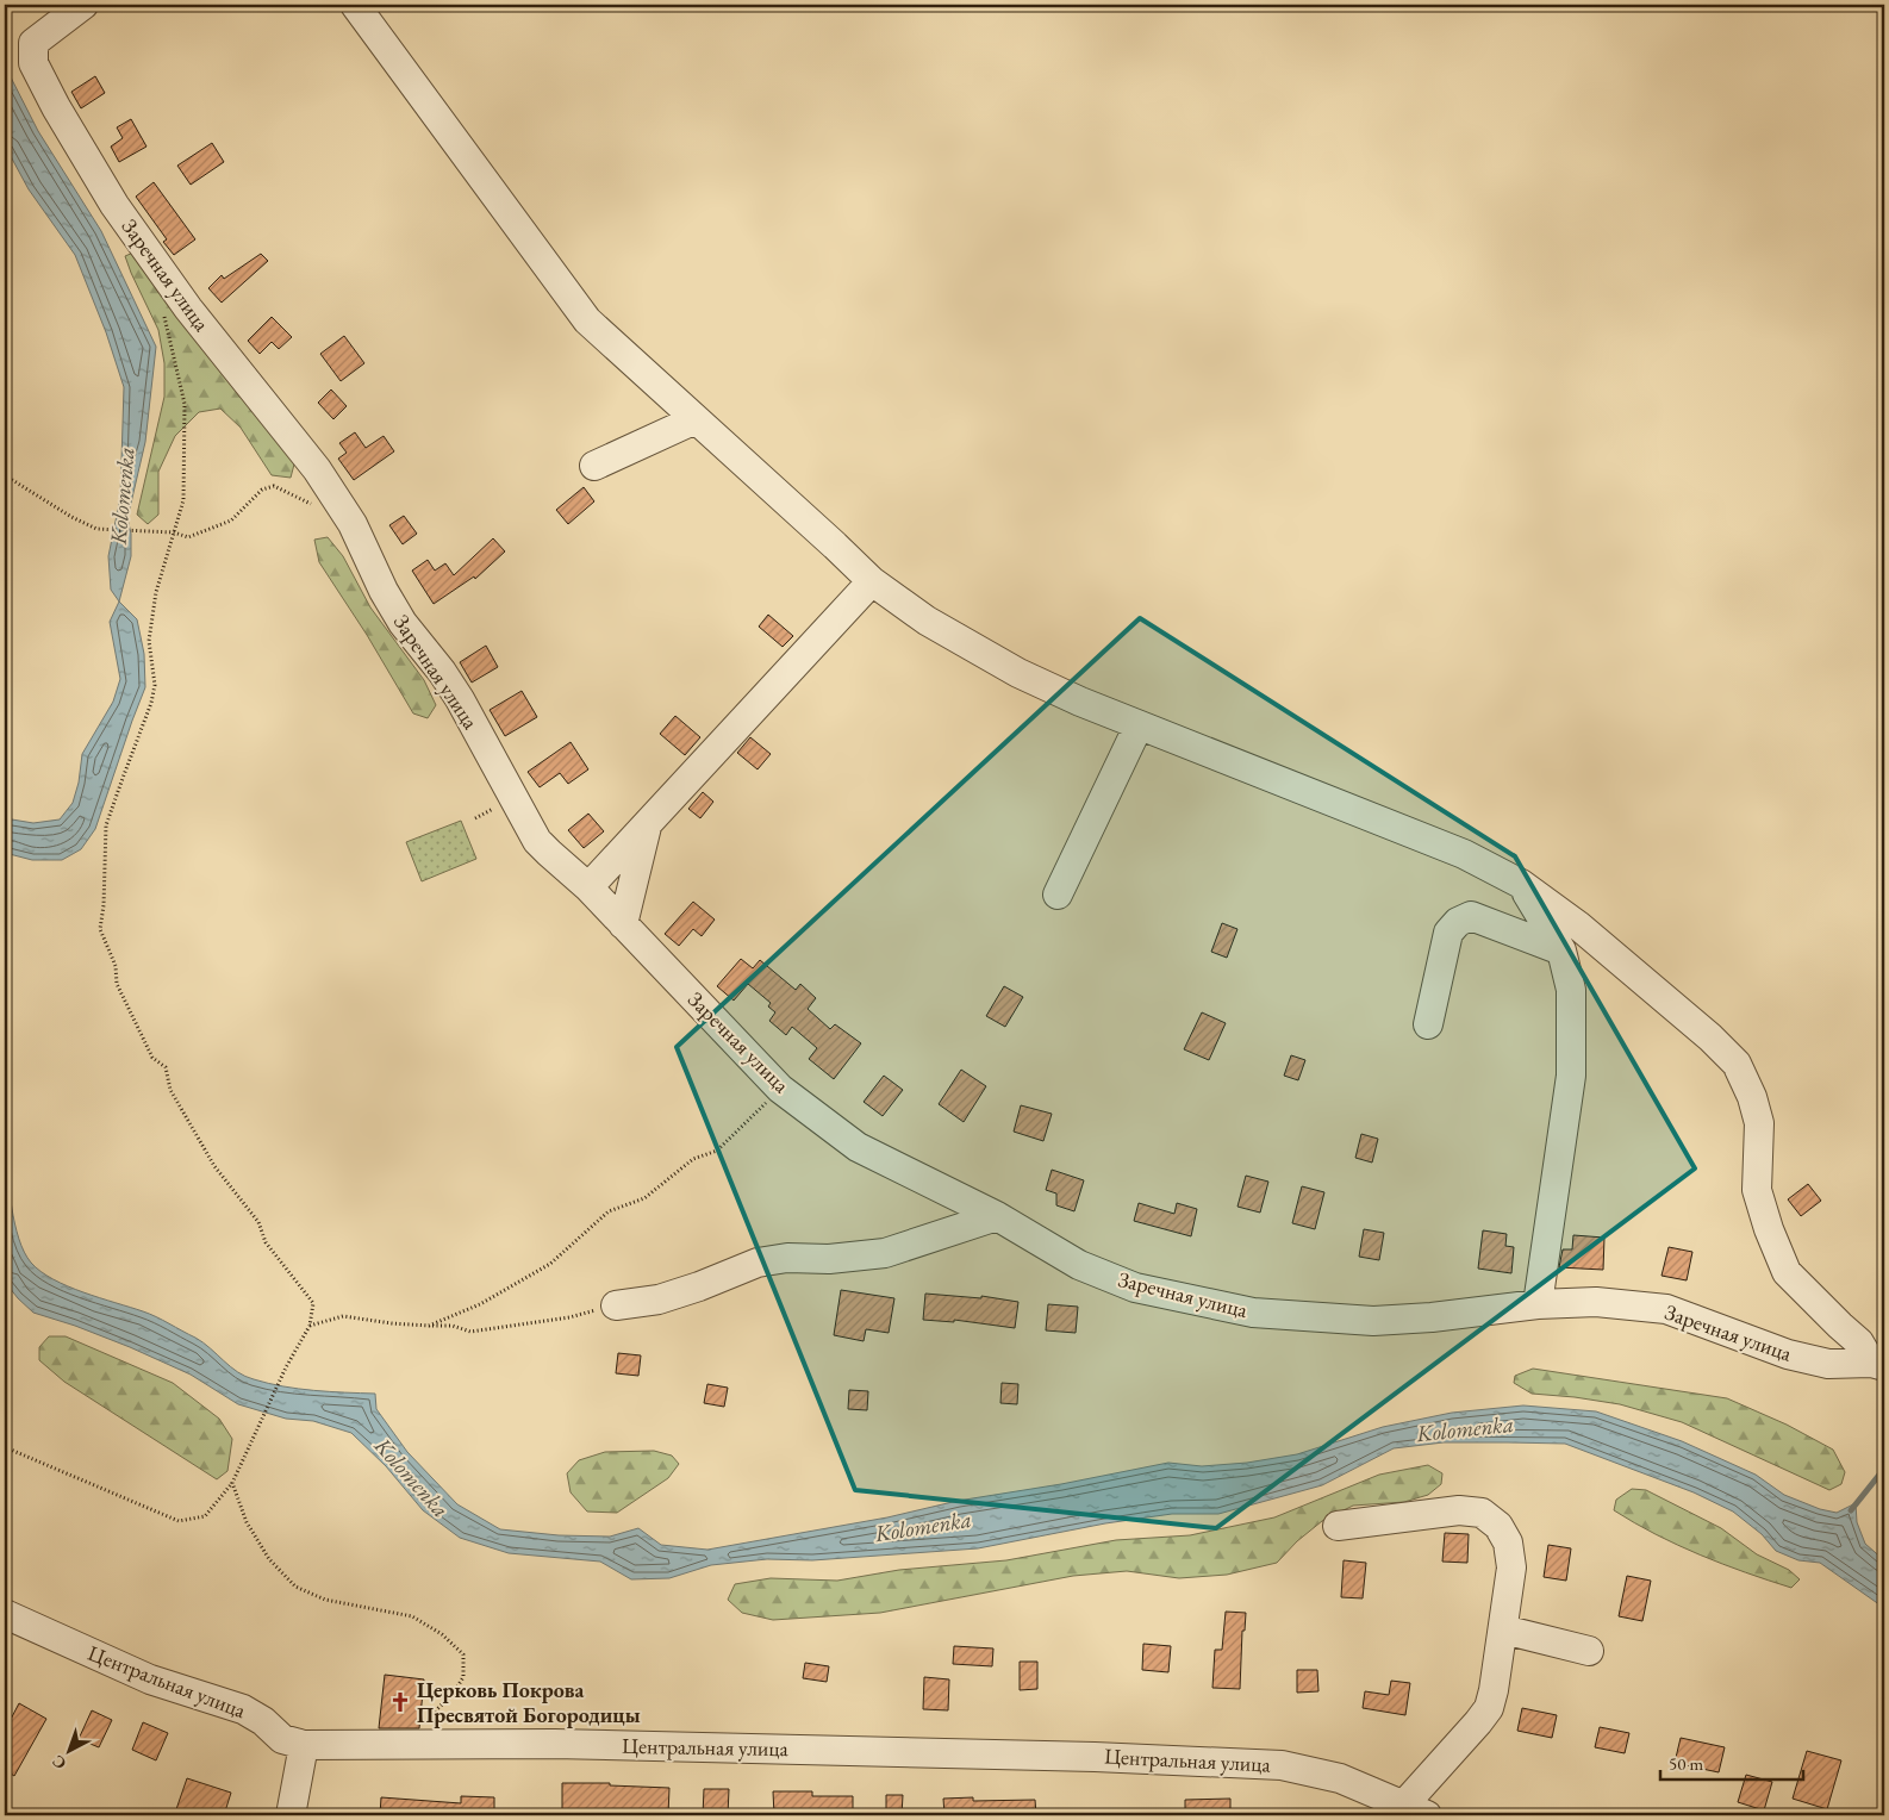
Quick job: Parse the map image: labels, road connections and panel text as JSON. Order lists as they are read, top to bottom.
{
  "streets": {
    "street": ["Заречная улица", "Центральная улица"]
  },
  "water": ["Kolomenka"],
  "places": {
    "church": ["Церковь Покрова Пресвятой Богородицы"]
  },
  "scale_bar": "50 m",
  "north": "bottom left"
}
